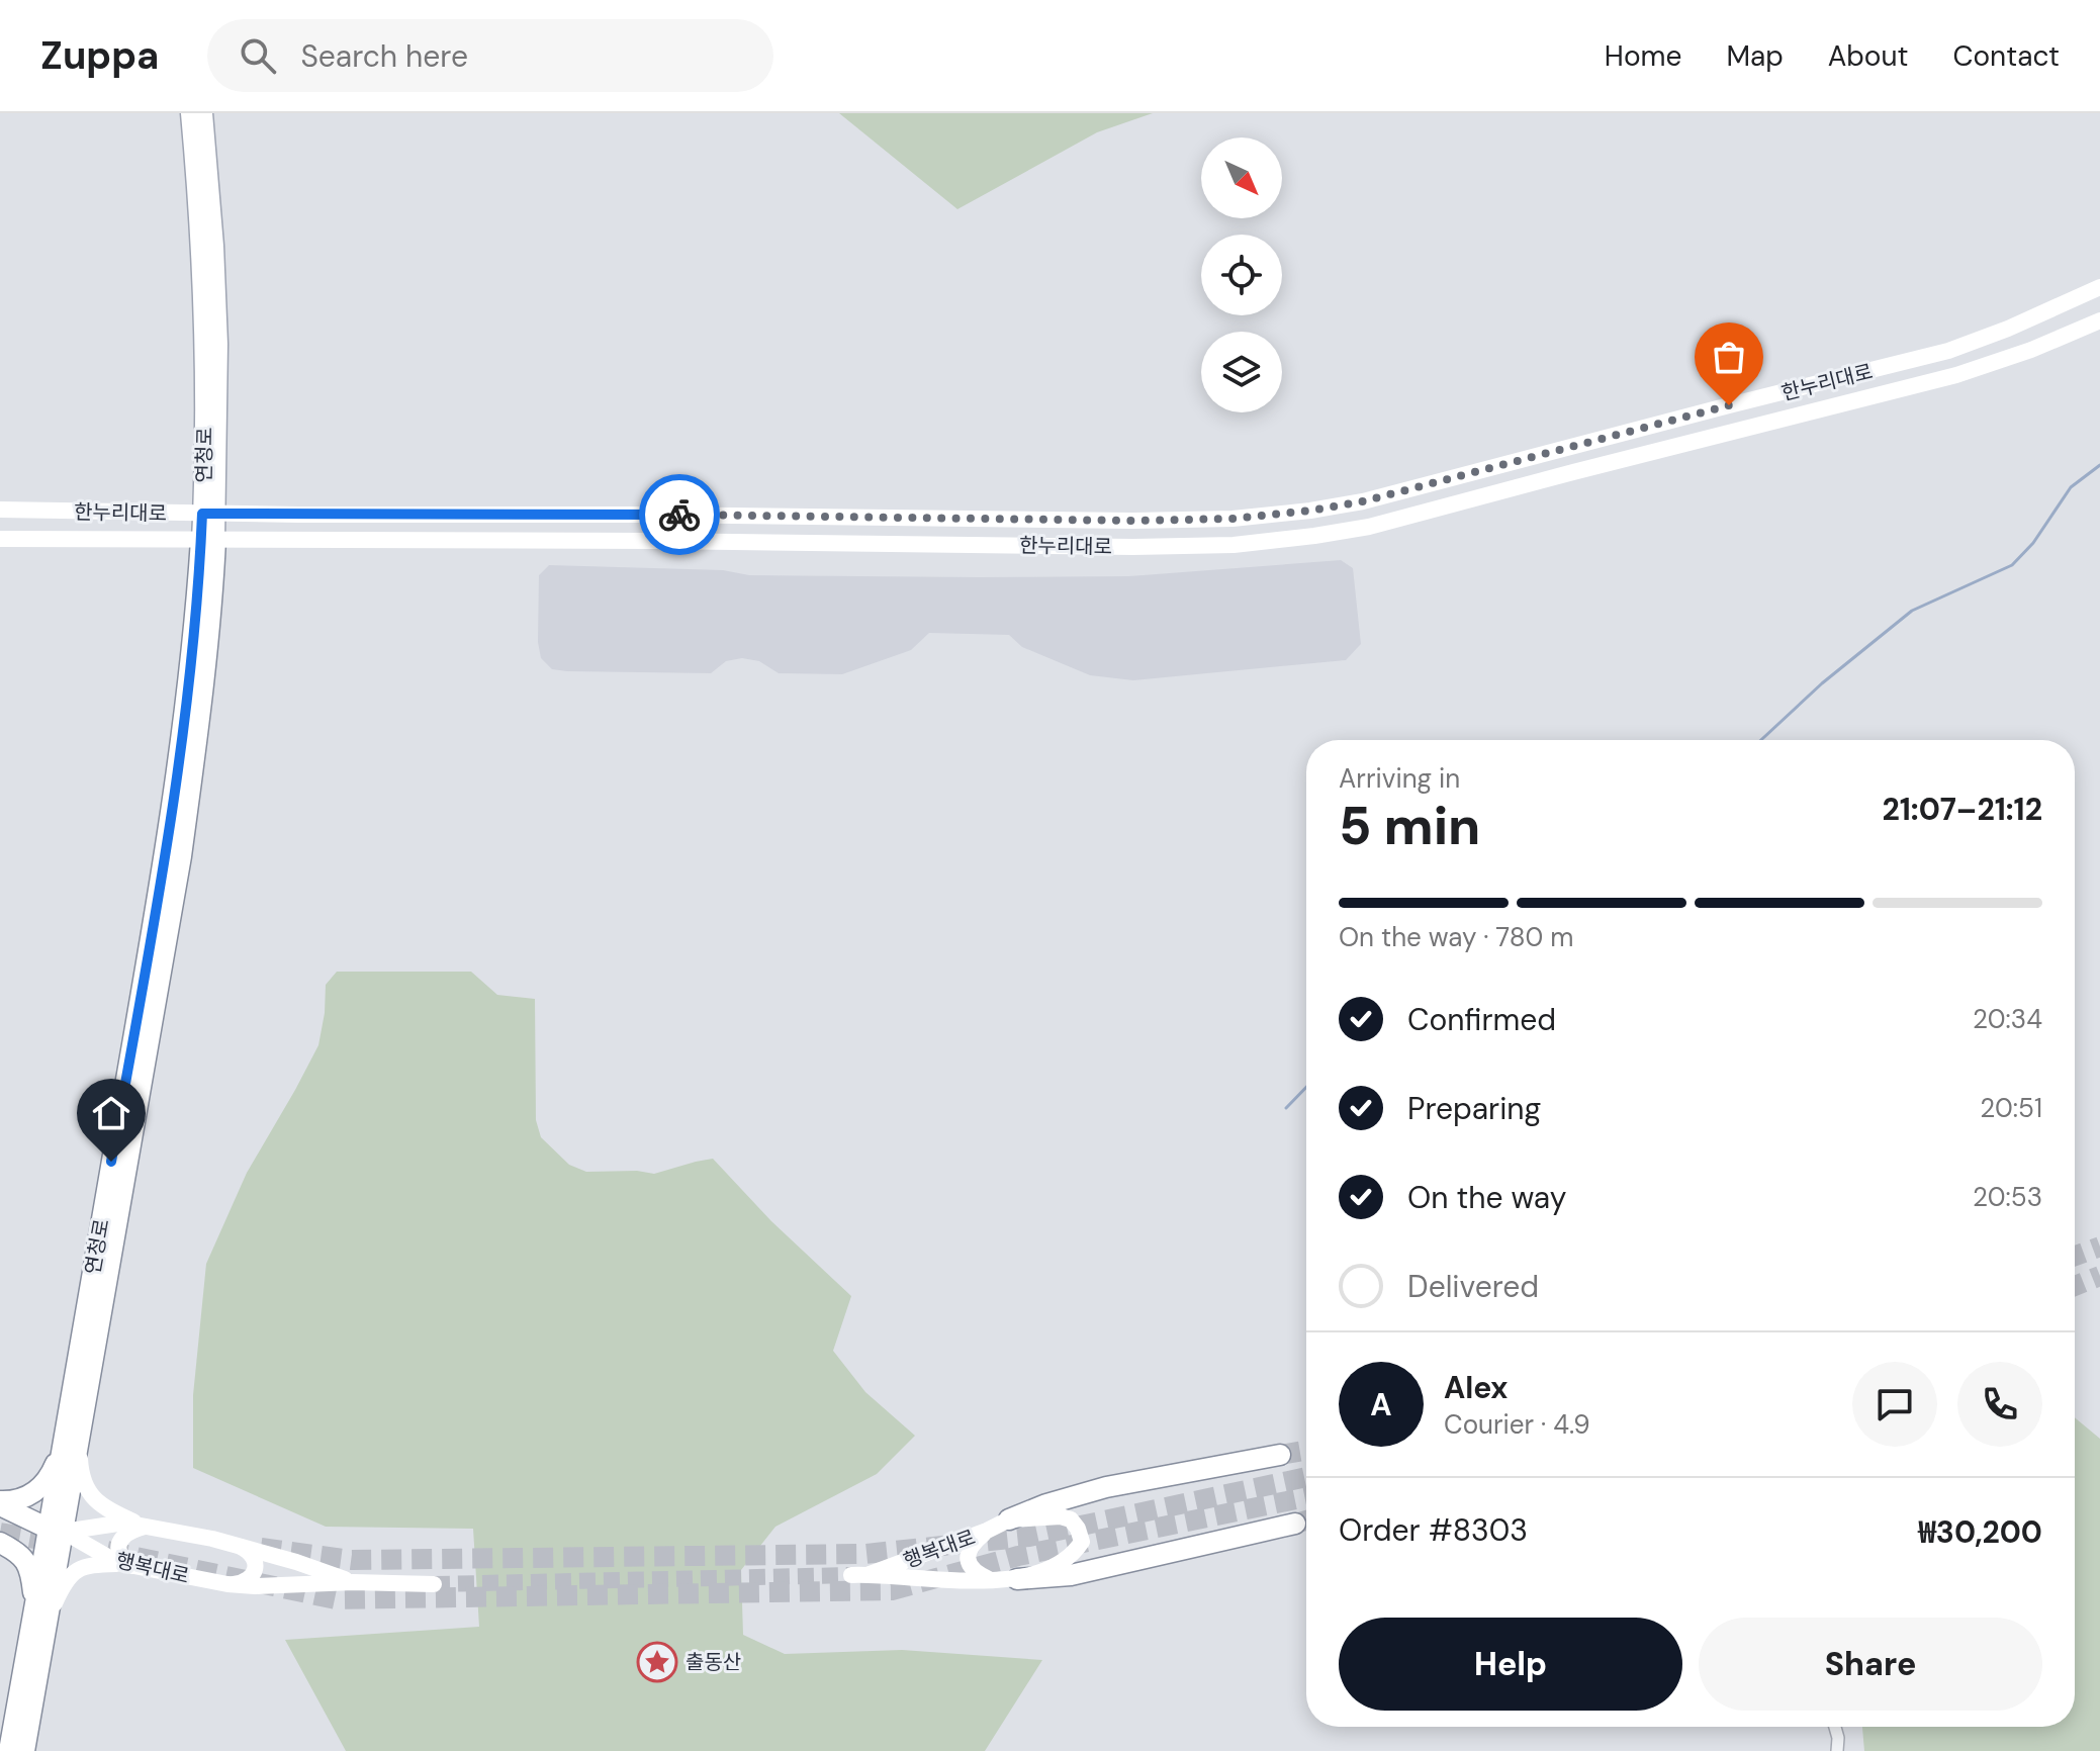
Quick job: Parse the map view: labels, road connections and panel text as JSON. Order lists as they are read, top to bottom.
{
  "streets": {
    "highway": ["연청로"],
    "street": ["한누리대로", "행복대로"]
  },
  "crossings": [
    ["한누리대로", "연청로"],
    ["연청로", "행복대로"]
  ],
  "places": {
    "place": ["출동산"]
  },
  "north": "bottom right",
  "page": {
    "header": "Zuppa",
    "search": "Search here",
    "nav": [
      "Home",
      "Map",
      "About",
      "Contact"
    ],
    "heading": ["5 min", "Arriving in", "21:07–21:12"],
    "panel": [
      "Alex",
      "Courier · 4.9",
      "Order #8303",
      "₩30,200"
    ],
    "bar": "On the way · 780 m",
    "list": [
      ["Confirmed", "20:34"],
      ["Preparing", "20:51"],
      ["On the way", "20:53"],
      "Delivered"
    ],
    "round": "A",
    "buttons": ["Help", "Share"]
  }
}
